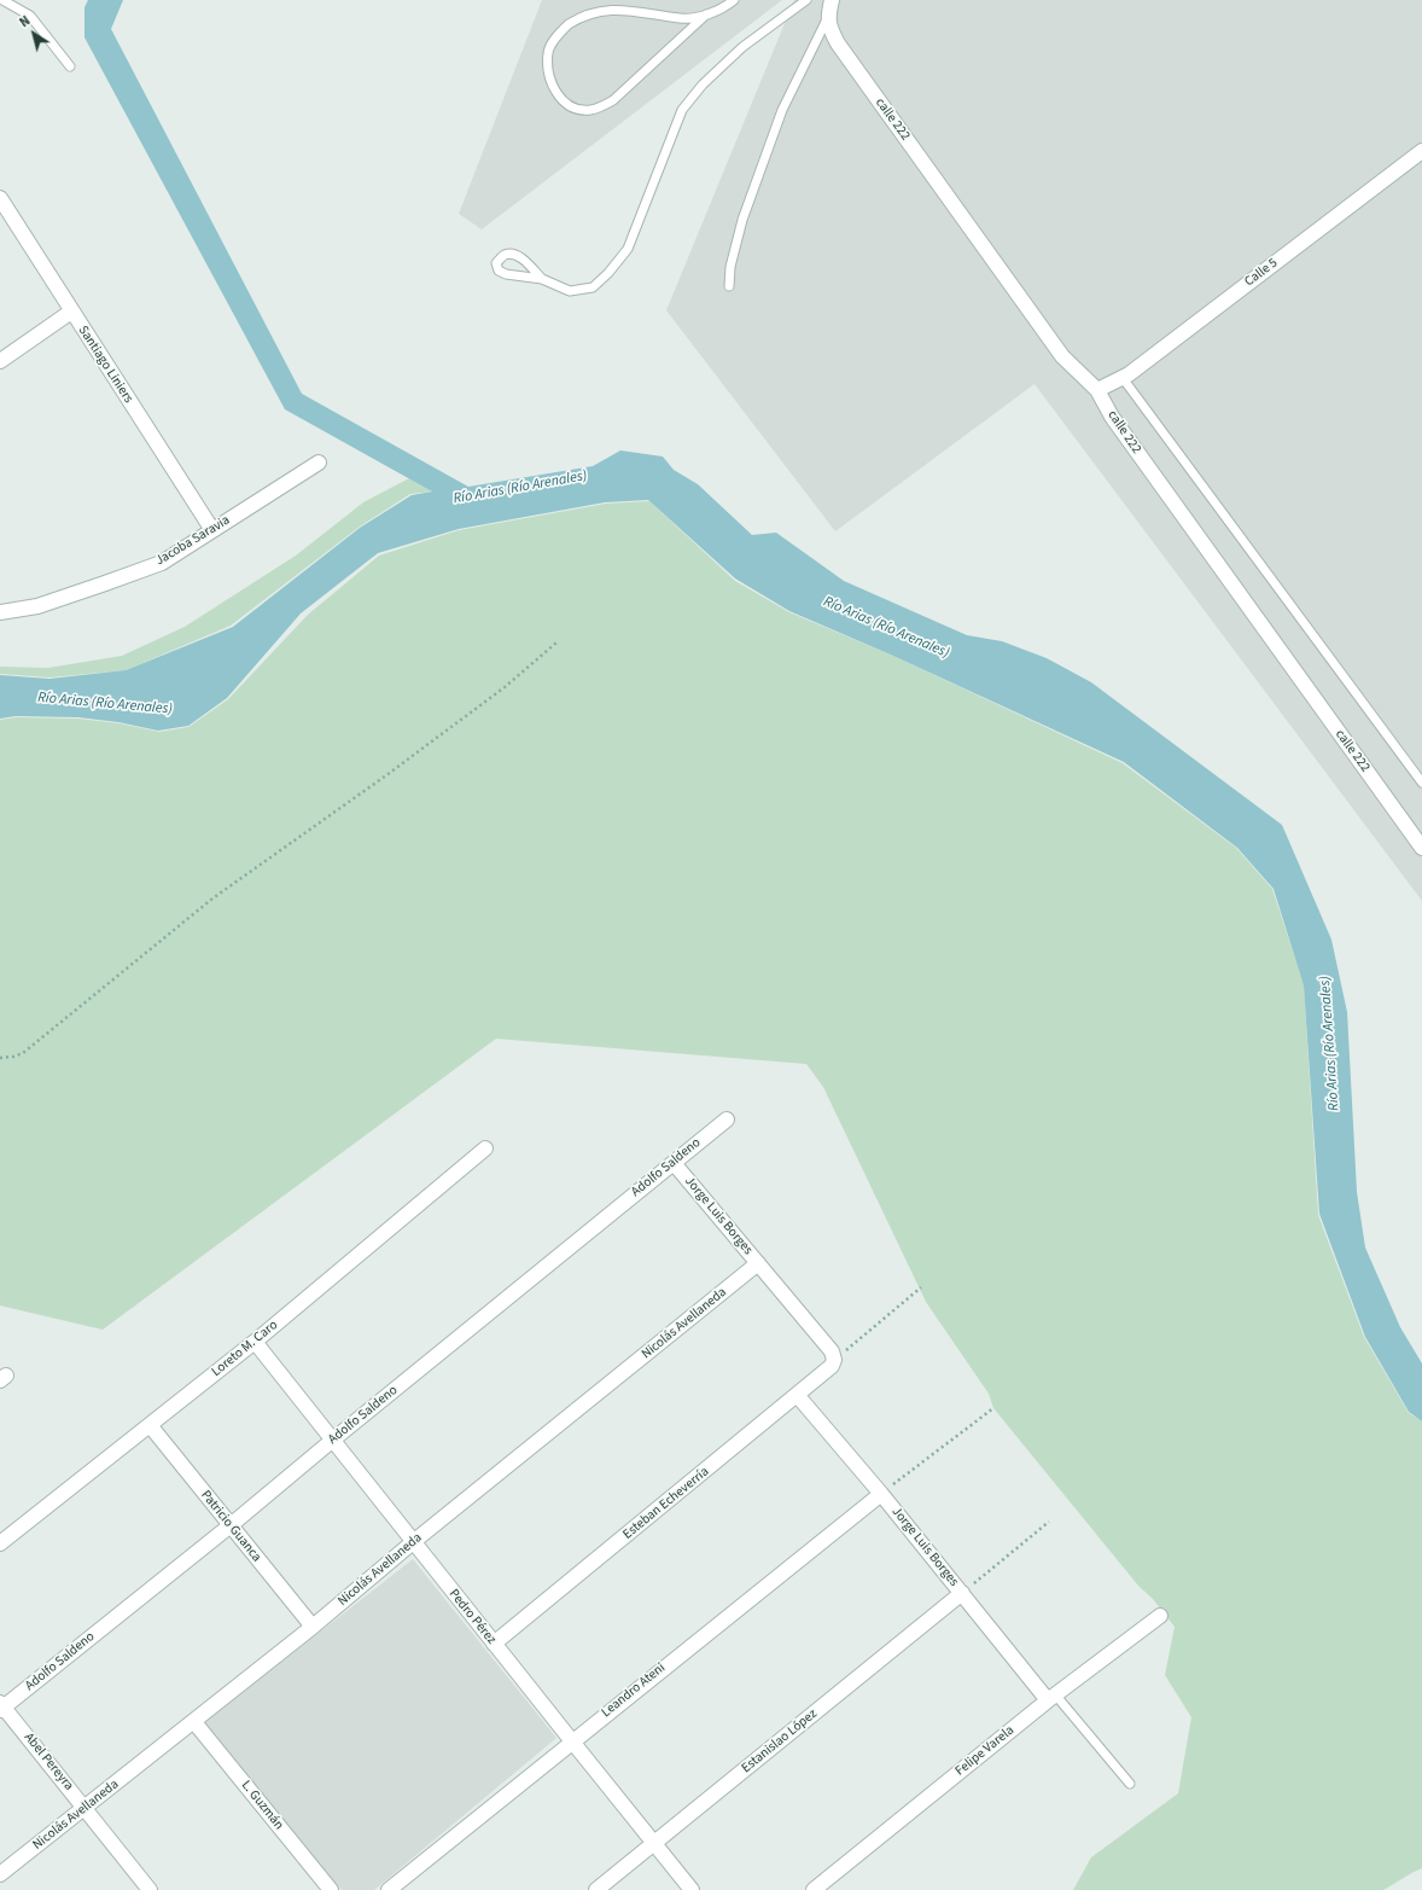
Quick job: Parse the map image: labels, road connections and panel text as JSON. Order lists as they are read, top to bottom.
{
  "streets": {
    "street": [
      "calle 222",
      "Calle 5",
      "Santiago Liniers",
      "Jacoba Saravia",
      "Adolfo Saldeno",
      "Jorge Luis Borges",
      "Nicolás Avellaneda",
      "Loreto M. Caro",
      "Esteban Echeverría",
      "Patricio Guanca",
      "Pedro Pérez",
      "Leandro Ateni",
      "Estanislao López",
      "Felipe Varela",
      "Abel Pereyra",
      "L. Guzmán"
    ]
  },
  "crossings": [
    ["calle 222", "Calle 5"],
    ["Santiago Liniers", "Jacoba Saravia"],
    ["Adolfo Saldeno", "Jorge Luis Borges"],
    ["Adolfo Saldeno", "Patricio Guanca"],
    ["Adolfo Saldeno", "Pedro Pérez"],
    ["Adolfo Saldeno", "Abel Pereyra"],
    ["Jorge Luis Borges", "Nicolás Avellaneda"],
    ["Jorge Luis Borges", "Esteban Echeverría"],
    ["Jorge Luis Borges", "Leandro Ateni"],
    ["Jorge Luis Borges", "Estanislao López"],
    ["Jorge Luis Borges", "Felipe Varela"],
    ["Nicolás Avellaneda", "Patricio Guanca"],
    ["Nicolás Avellaneda", "Pedro Pérez"],
    ["Nicolás Avellaneda", "Abel Pereyra"],
    ["Nicolás Avellaneda", "L. Guzmán"],
    ["Loreto M. Caro", "Patricio Guanca"],
    ["Loreto M. Caro", "Pedro Pérez"],
    ["Esteban Echeverría", "Pedro Pérez"],
    ["Pedro Pérez", "Leandro Ateni"],
    ["Pedro Pérez", "Estanislao López"]
  ],
  "water": ["Río Arias (Río Arenales)"],
  "north": "top left"
}
